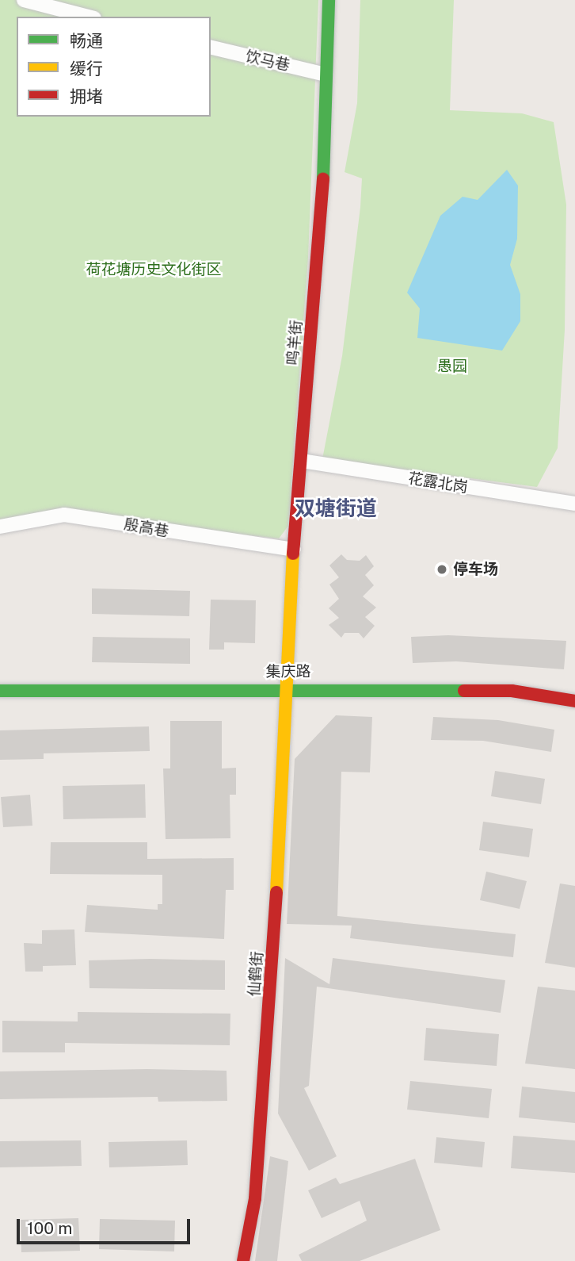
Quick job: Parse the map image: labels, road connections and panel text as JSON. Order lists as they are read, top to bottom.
{
  "streets": {
    "street": [
      "饮马巷",
      "鸣羊街",
      "花露北岗",
      "殷高巷",
      "集庆路",
      "仙鹤街"
    ]
  },
  "crossings": [
    ["饮马巷", "鸣羊街"],
    ["鸣羊街", "花露北岗"],
    ["鸣羊街", "殷高巷"],
    ["鸣羊街", "集庆路"],
    ["鸣羊街", "仙鹤街"],
    ["集庆路", "仙鹤街"]
  ],
  "districts": ["双塘街道"],
  "parks": ["荷花塘历史文化街区", "愚园"],
  "places": ["停车场"],
  "legend": ["畅通", "缓行", "拥堵"],
  "scale_bar": "100 m"
}
